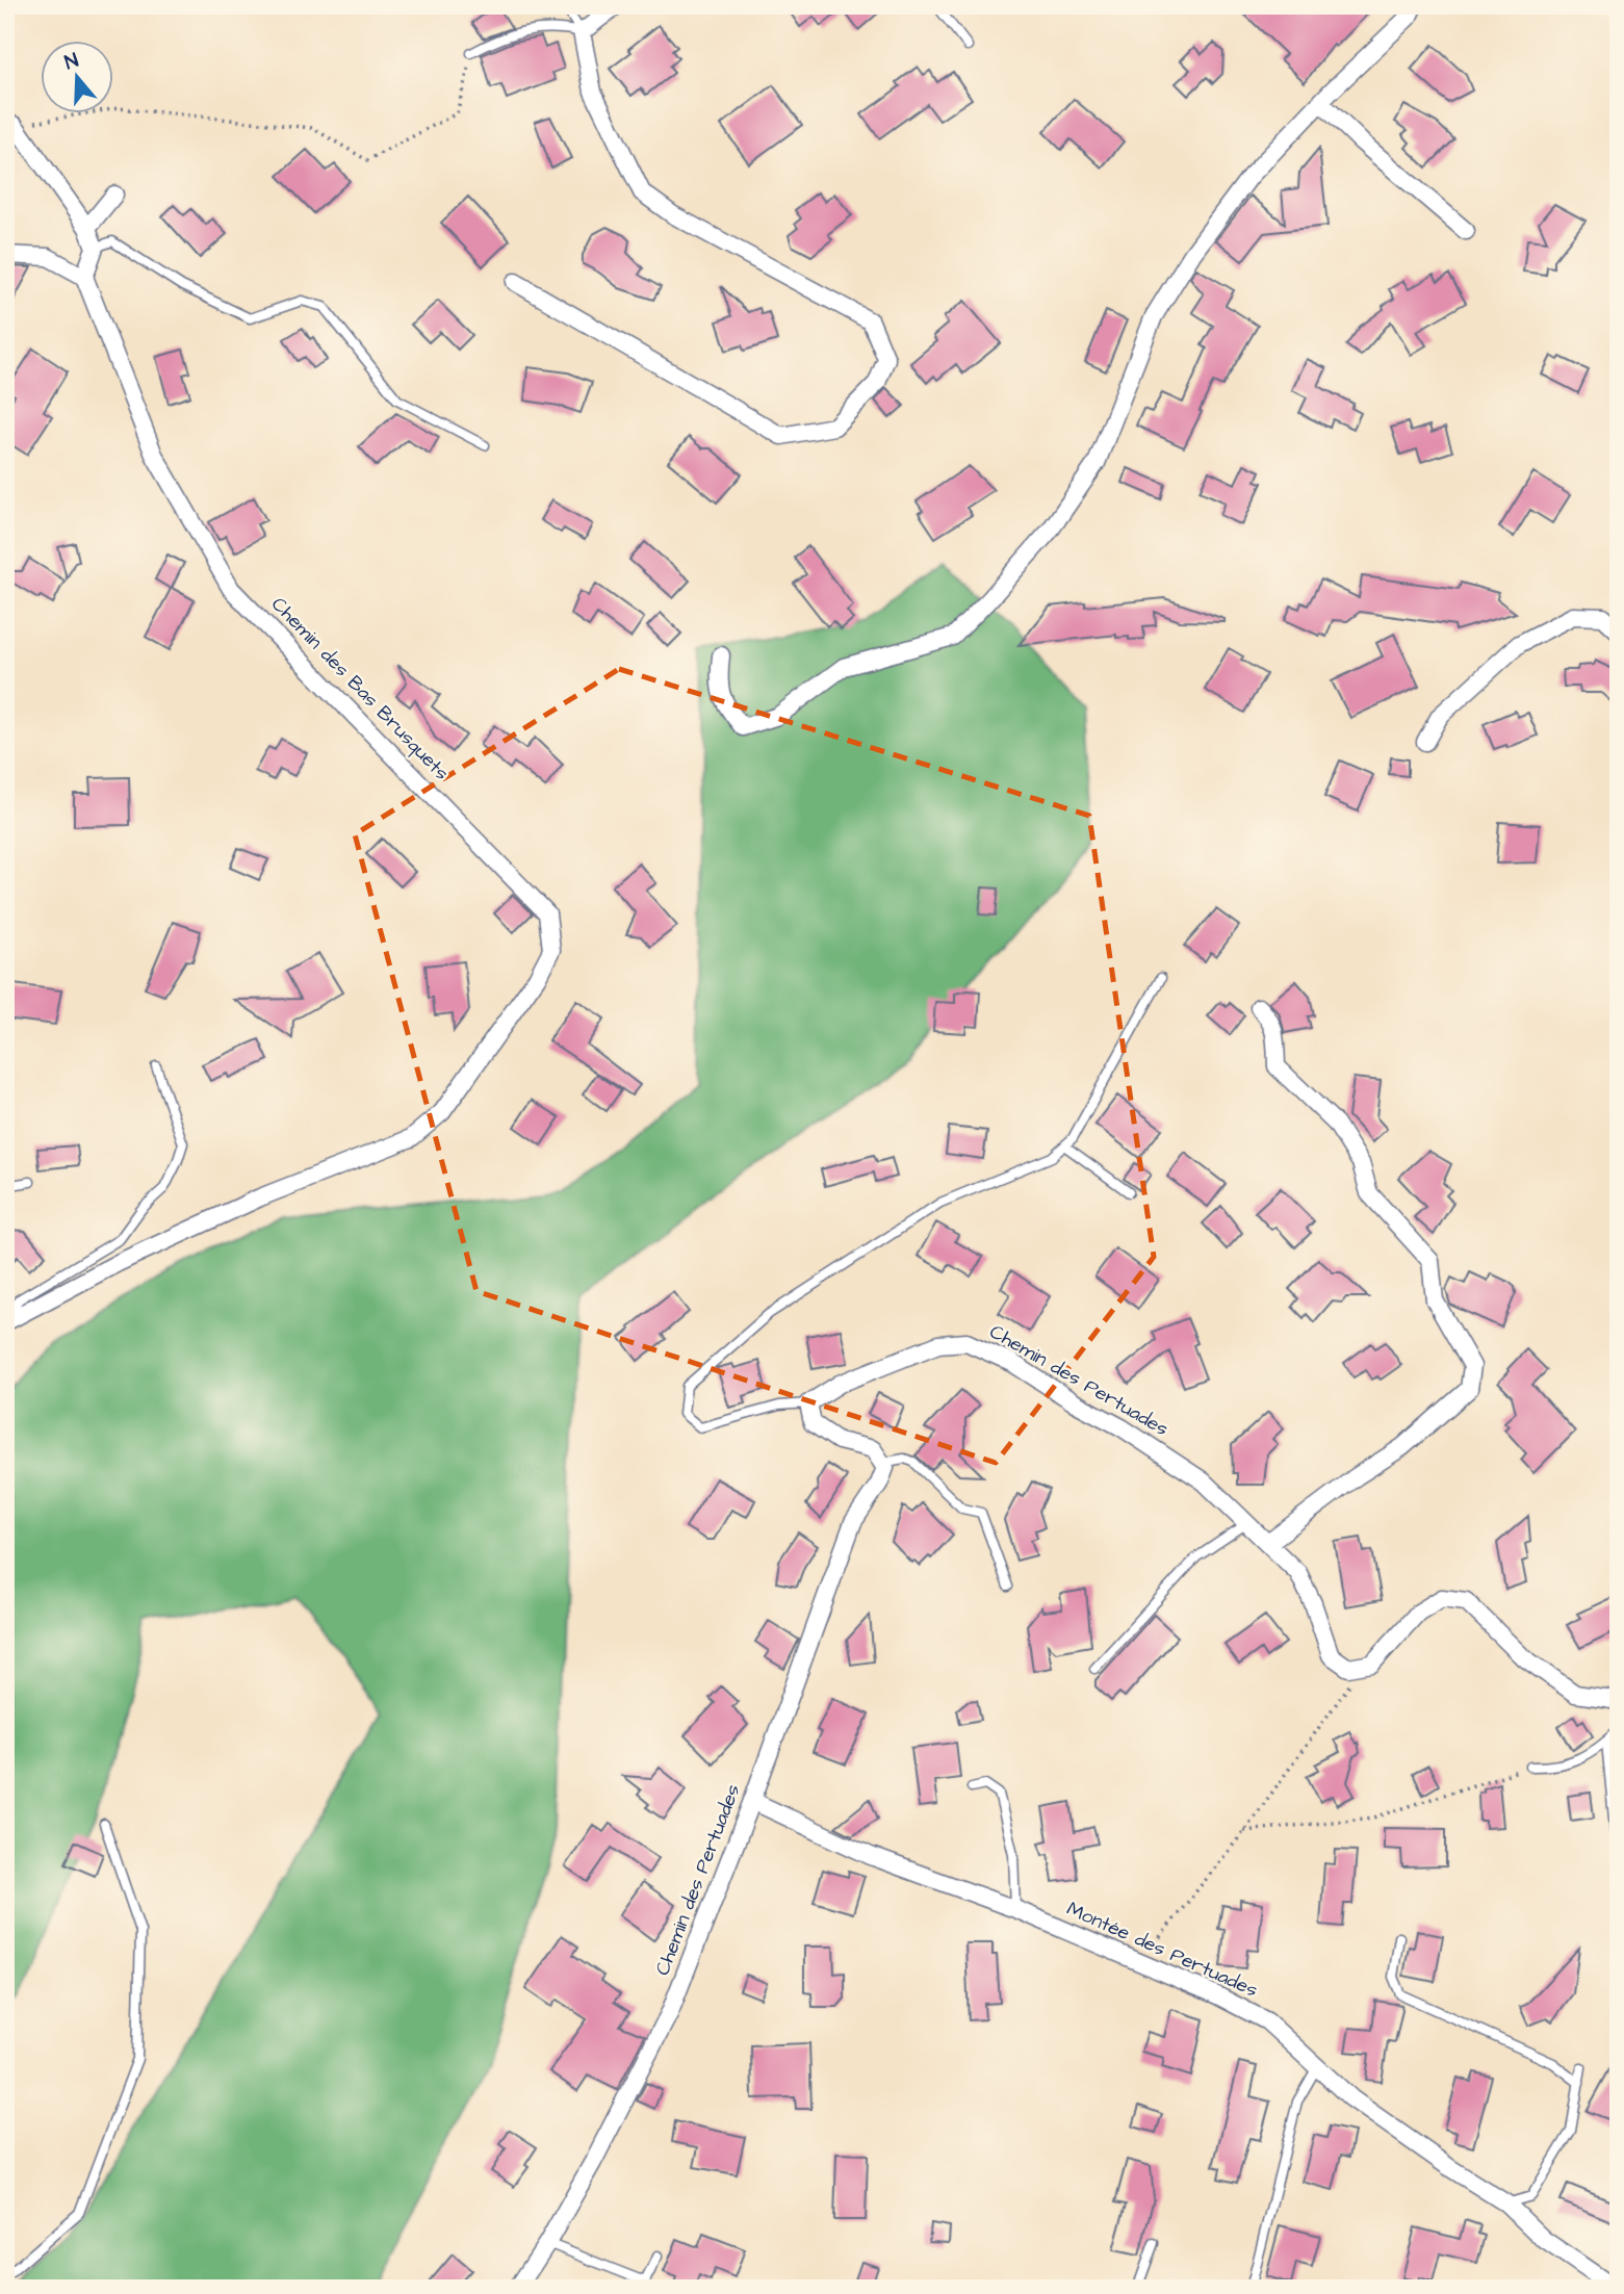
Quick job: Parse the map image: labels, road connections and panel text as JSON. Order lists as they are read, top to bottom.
{
  "streets": {
    "street": ["Chemin des Bas Brusquets", "Chemin des Pertuades", "Montée des Pertuades"]
  },
  "crossings": [
    ["Chemin des Pertuades", "Montée des Pertuades"]
  ],
  "north": "top"
}
